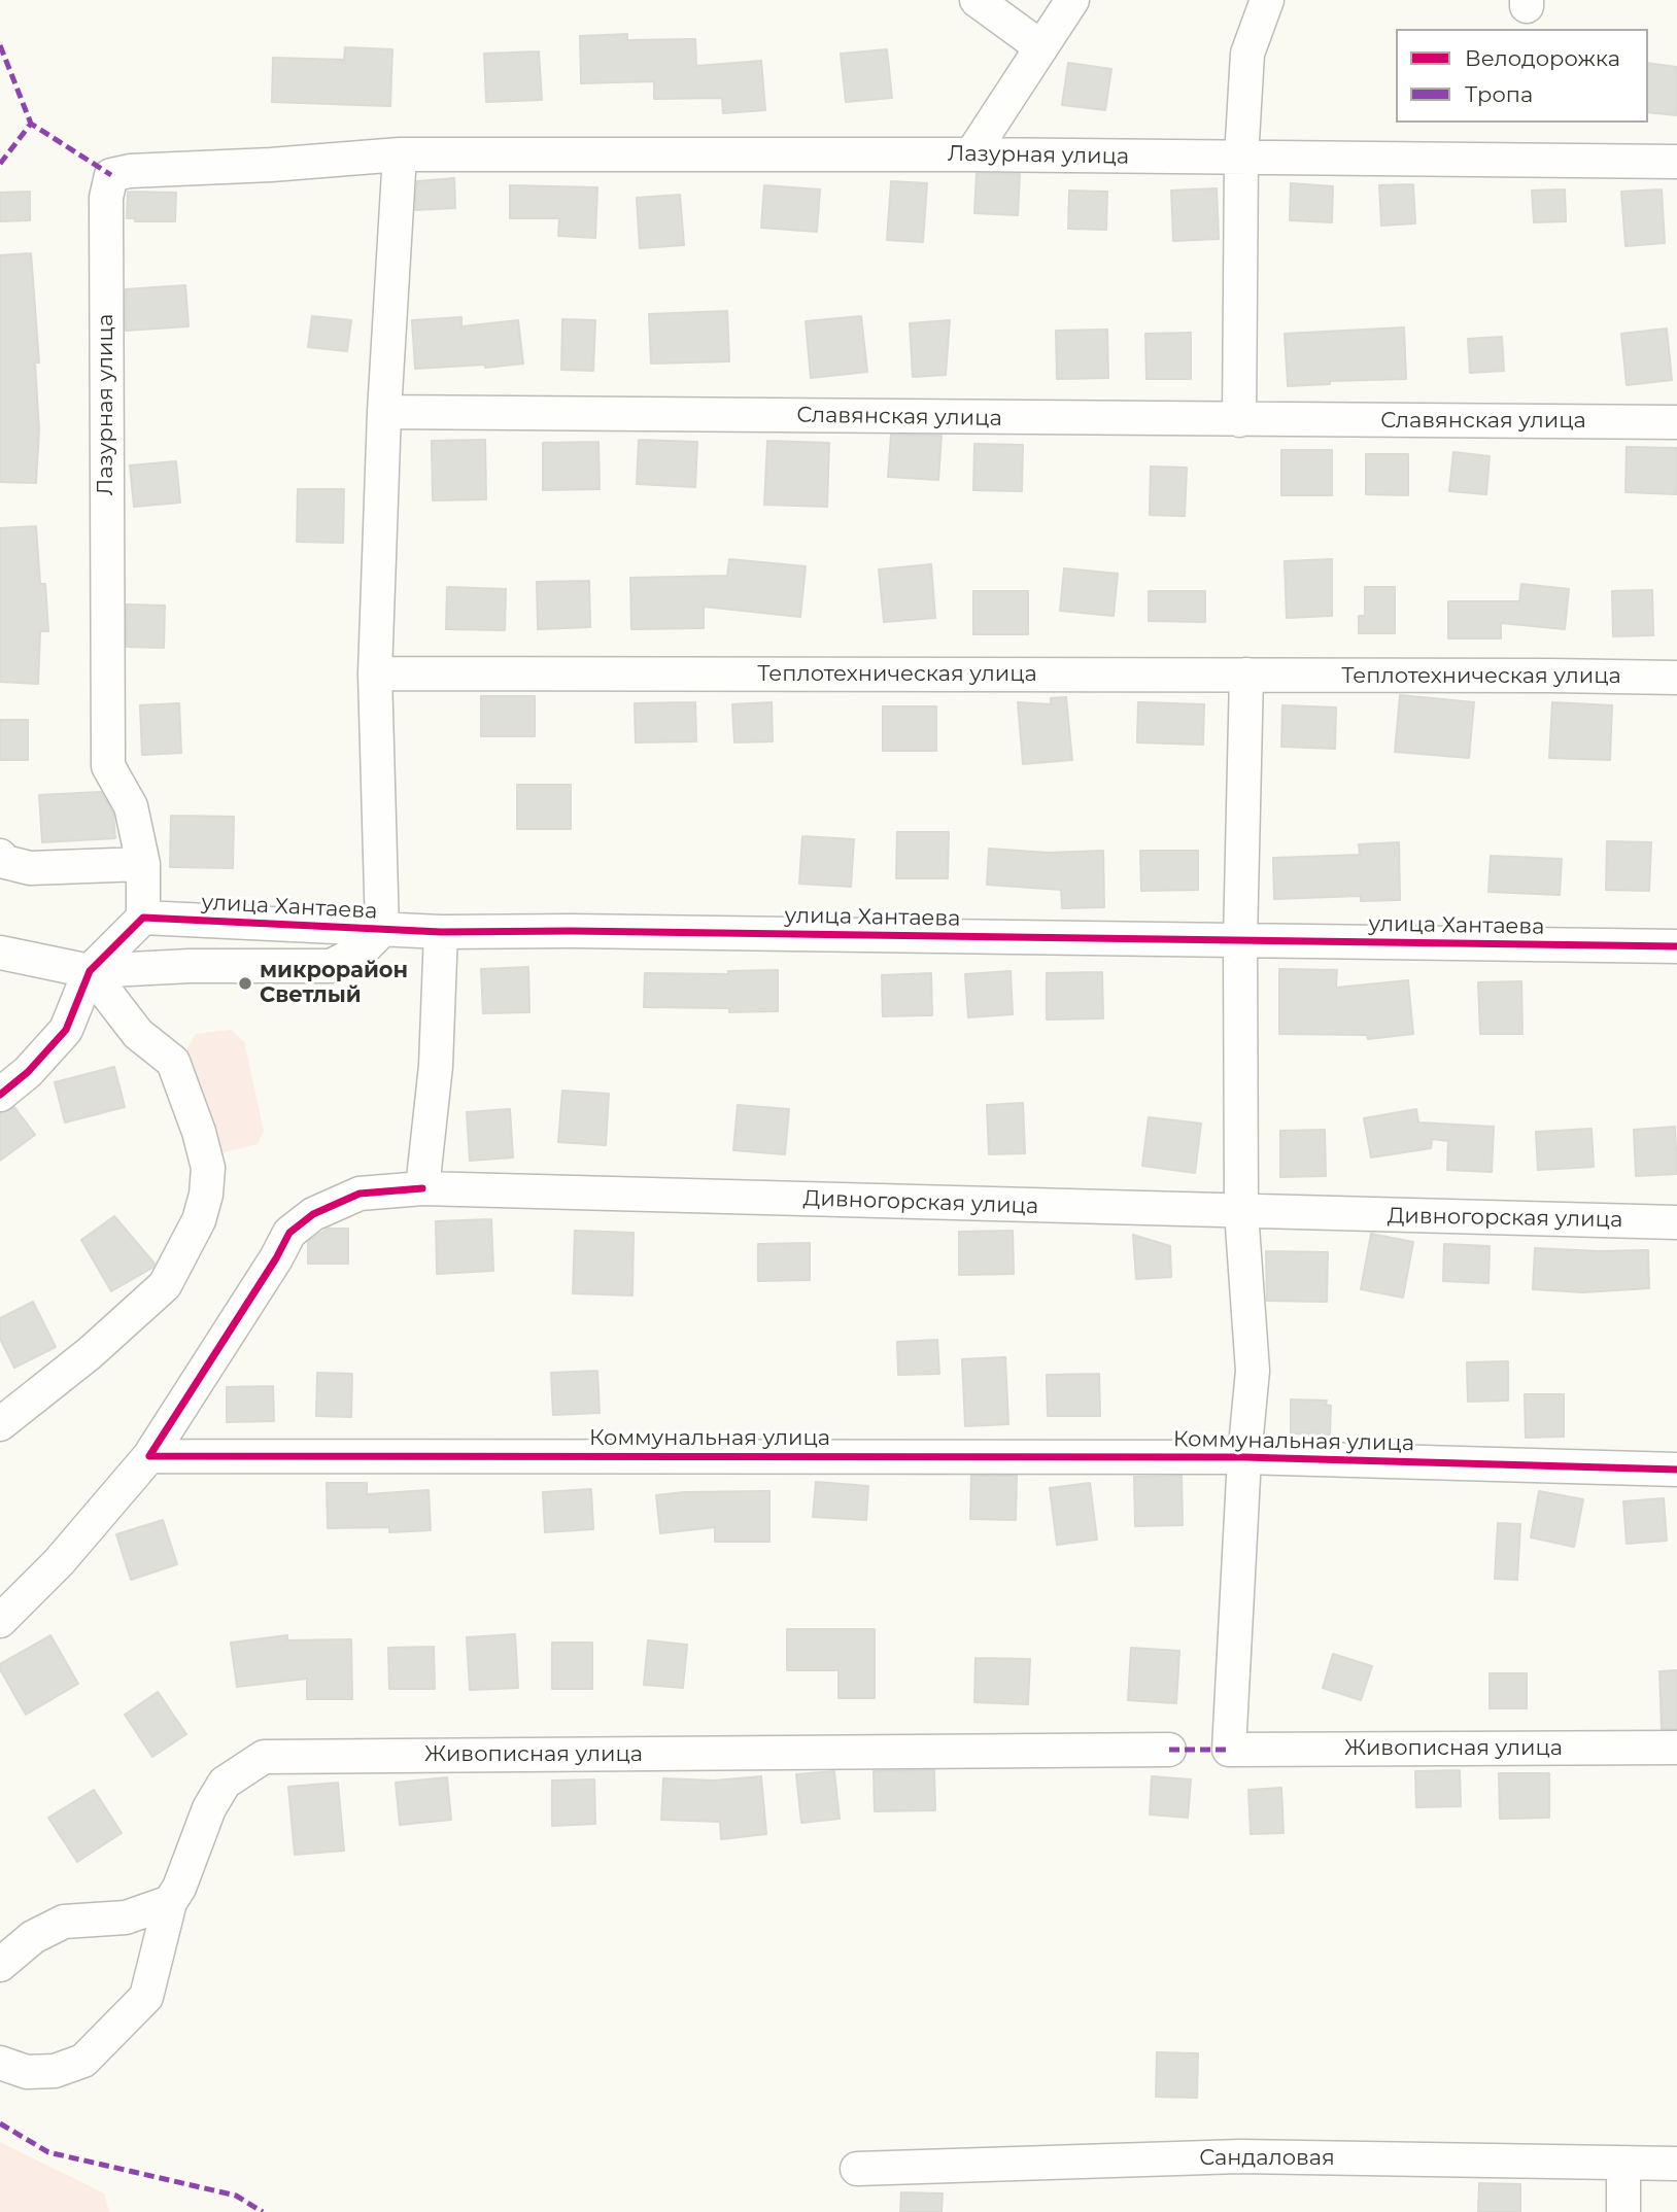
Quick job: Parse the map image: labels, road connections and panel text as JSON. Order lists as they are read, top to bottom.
{
  "streets": {
    "street": [
      "Лазурная улица",
      "Славянская улица",
      "Теплотехническая улица",
      "улица Хантаева",
      "Дивногорская улица",
      "Коммунальная улица",
      "Живописная улица",
      "Сандаловая"
    ]
  },
  "crossings": [
    ["Лазурная улица", "улица Хантаева"],
    ["Коммунальная улица", "Живописная улица"]
  ],
  "places": ["микрорайон Светлый"],
  "legend": ["Велодорожка", "Тропа"]
}
